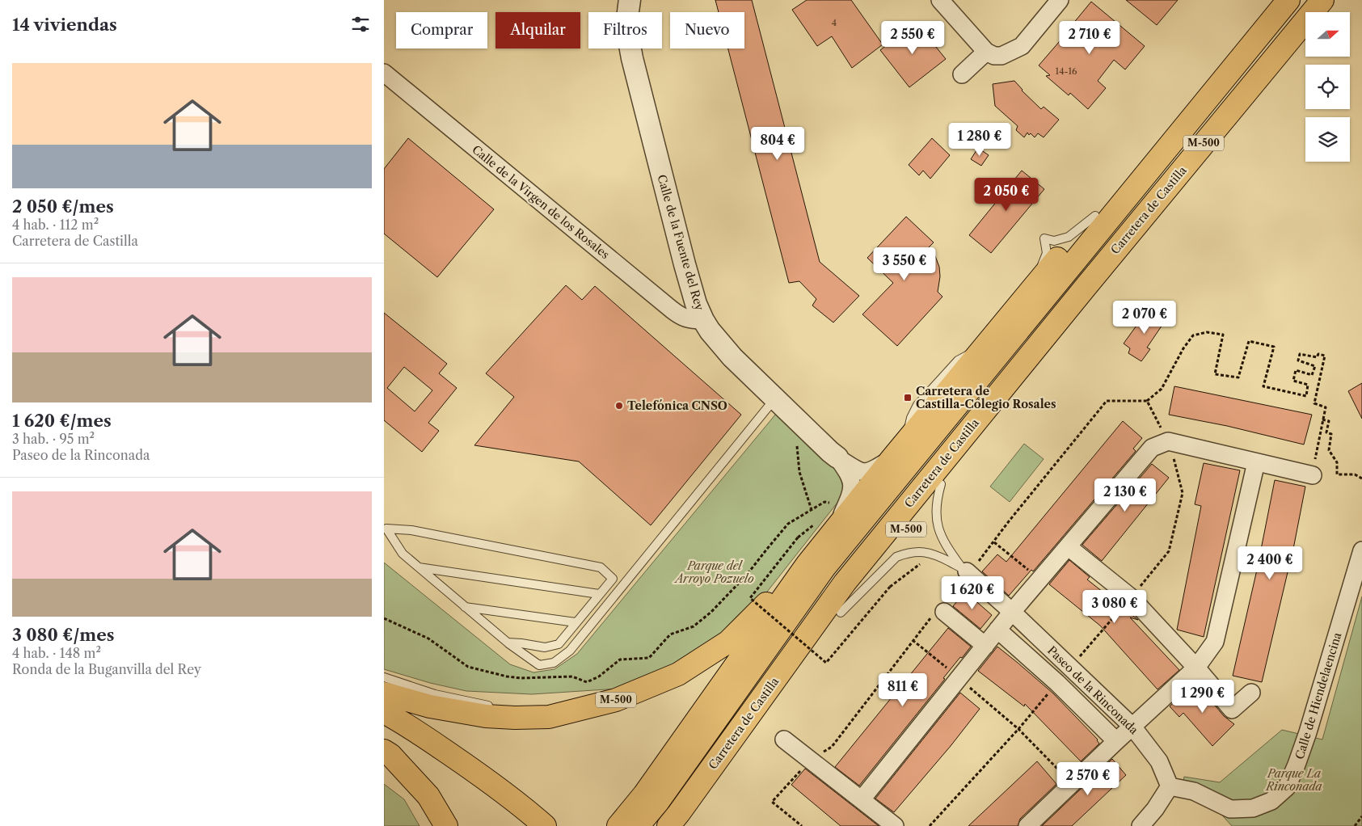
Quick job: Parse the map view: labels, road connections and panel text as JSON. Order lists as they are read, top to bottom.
{
  "streets": {
    "highway": ["M-500", "Carretera de Castilla"],
    "street": [
      "Calle de la Virgen de los Rosales",
      "Calle de la Fuente del Rey",
      "Paseo de la Rinconada",
      "Calle de Hiendelaencina"
    ]
  },
  "crossings": [
    ["M-500", "Carretera de Castilla"],
    ["M-500", "Calle de la Fuente del Rey"],
    ["Calle de la Virgen de los Rosales", "Calle de la Fuente del Rey"],
    ["Paseo de la Rinconada", "Calle de Hiendelaencina"]
  ],
  "parks": ["Parque del Arroyo Pozuelo", "Parque La Rinconada"],
  "places": {
    "transit": ["Carretera de Castilla-Colegio Rosales"],
    "other": ["Telefónica CNSO"]
  },
  "house_numbers": ["4", "14-16"],
  "north": "right",
  "page": {
    "heading": "14 viviendas",
    "chip": [
      "Comprar",
      "Alquilar",
      "Filtros",
      "Nuevo"
    ],
    "price": [
      "2 550 €",
      "2 710 €",
      "1 280 €",
      "804 €",
      "2 050 €",
      "3 550 €",
      "2 070 €",
      "2 130 €",
      "2 400 €",
      "1 620 €",
      "3 080 €",
      "811 €",
      "1 290 €",
      "2 570 €"
    ],
    "list": [
      {
        "name": "2 050 €/mes",
        "note": "4 hab. · 112 m² · Carretera de Castilla"
      },
      {
        "name": "1 620 €/mes",
        "note": "3 hab. · 95 m² · Paseo de la Rinconada"
      },
      {
        "name": "3 080 €/mes",
        "note": "4 hab. · 148 m² · Ronda de la Buganvilla del Rey"
      }
    ]
  }
}
